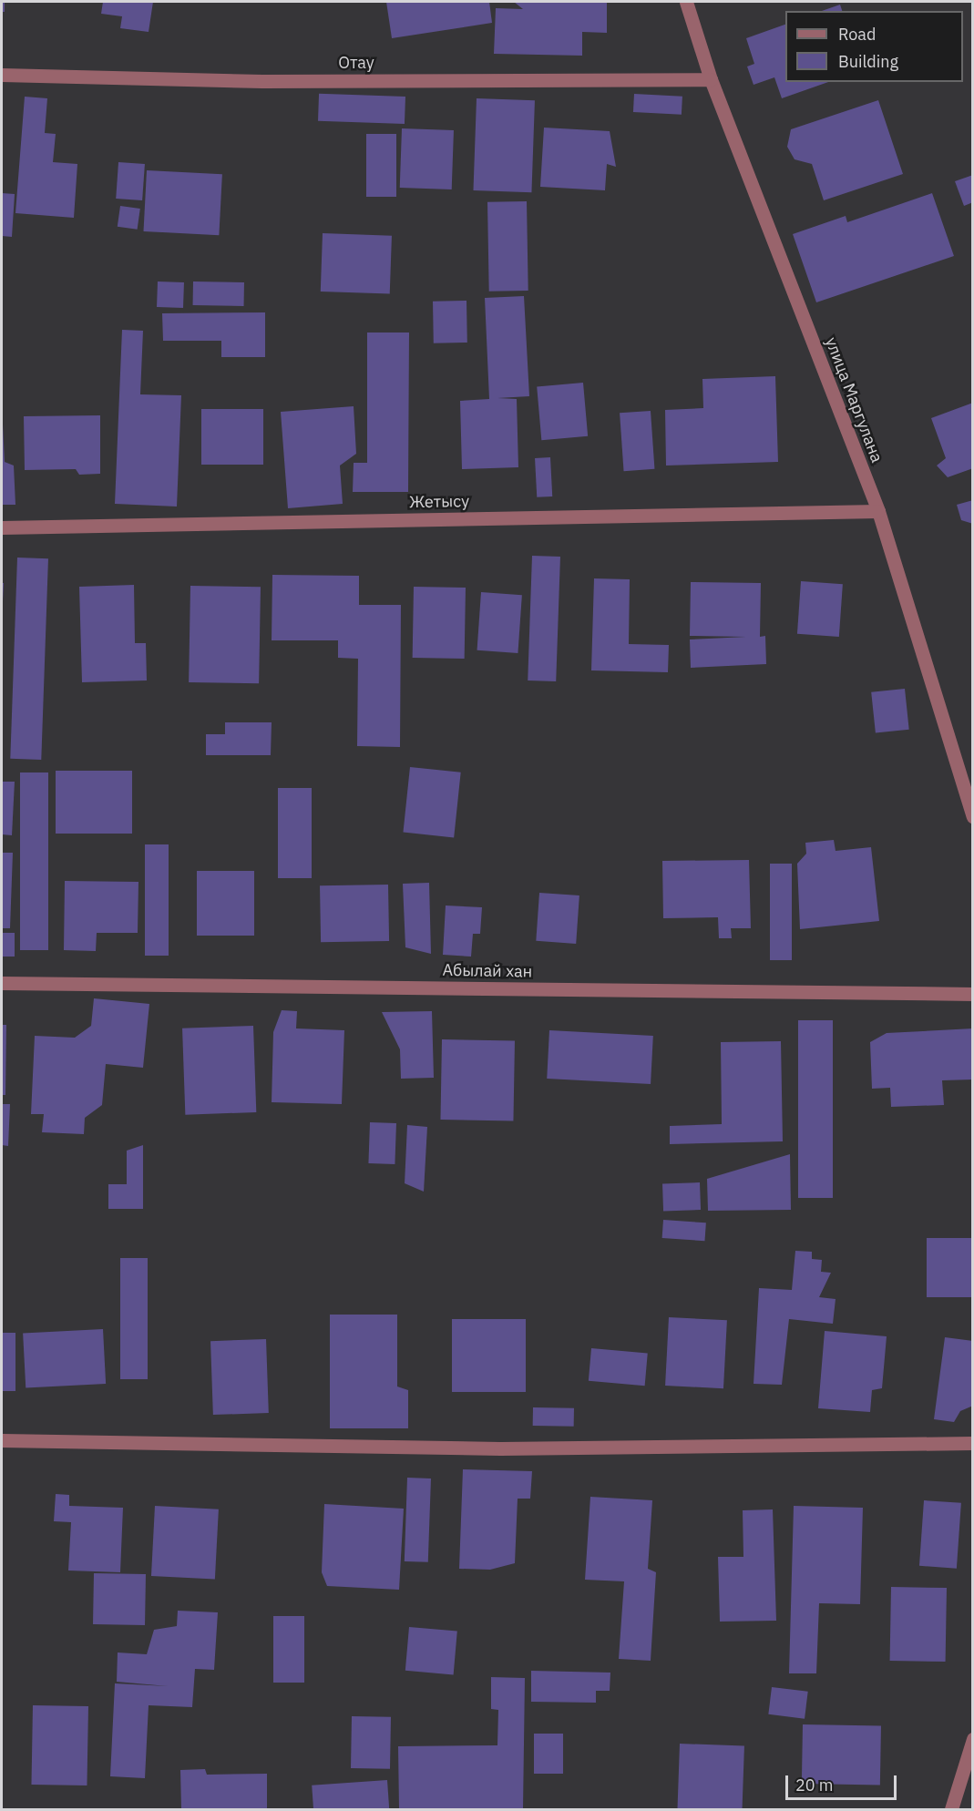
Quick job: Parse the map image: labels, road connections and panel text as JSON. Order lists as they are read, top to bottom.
{
  "streets": {
    "street": [
      "Отау",
      "улица Маргулана",
      "Жетысу",
      "Абылай хан"
    ]
  },
  "crossings": [
    ["Отау", "улица Маргулана"],
    ["улица Маргулана", "Жетысу"]
  ],
  "legend": ["Road", "Building"],
  "scale_bar": "20 m"
}
